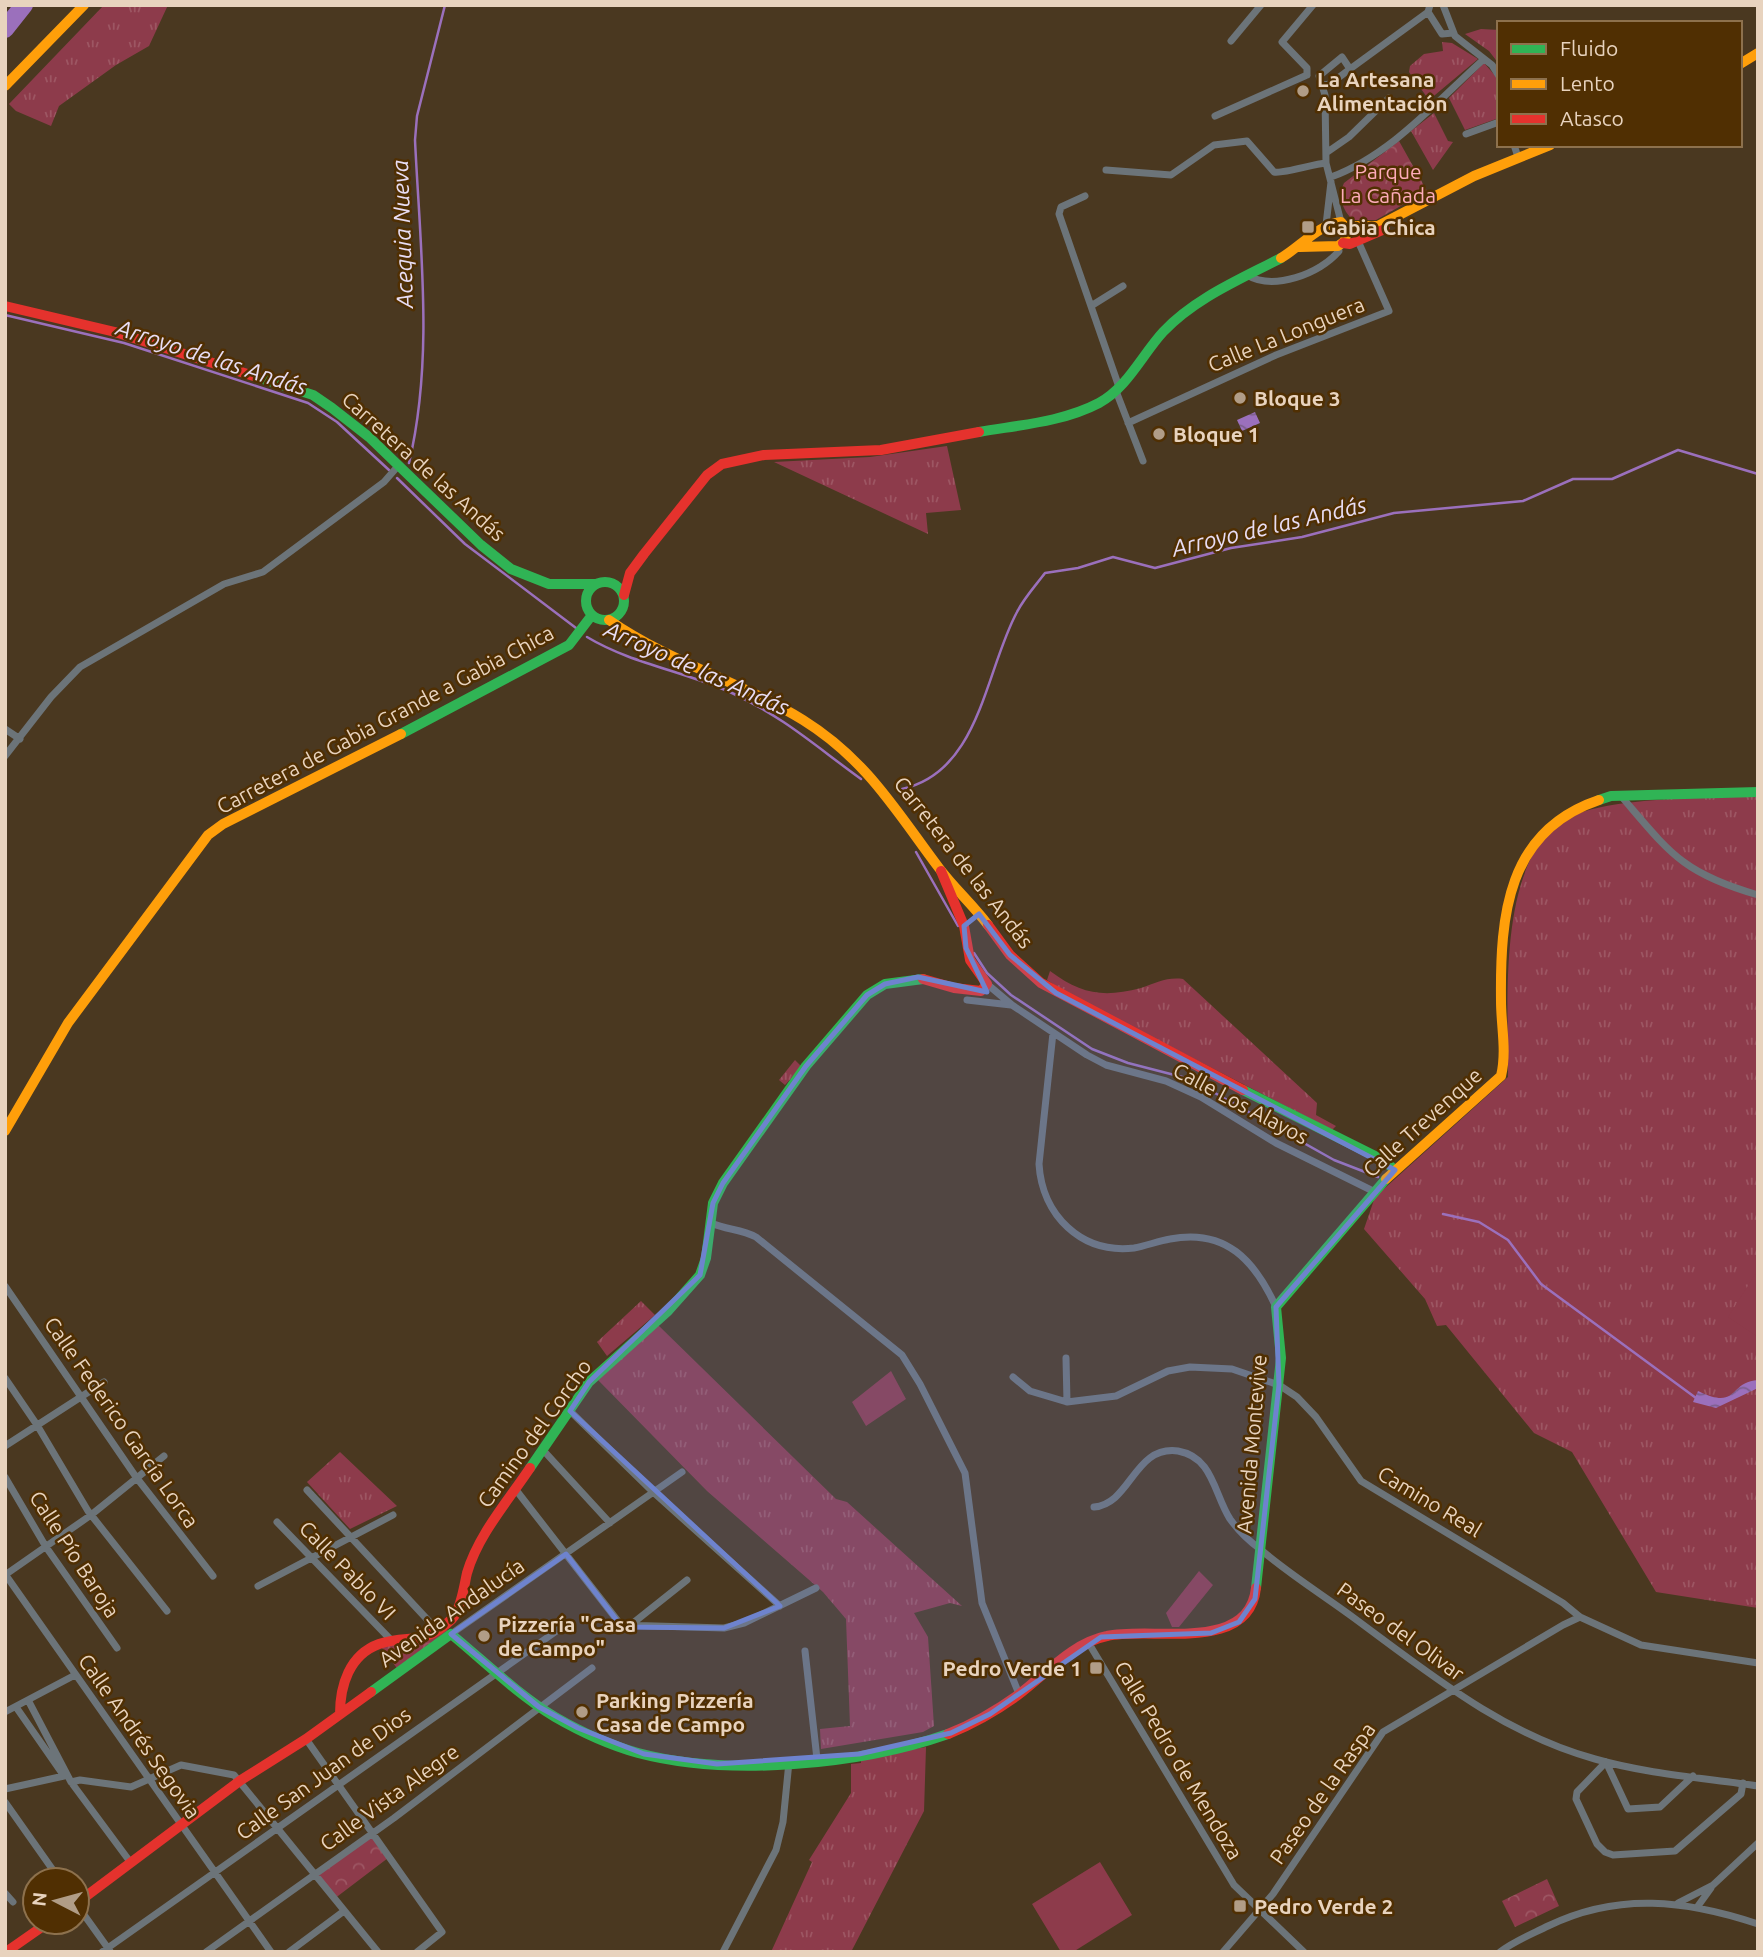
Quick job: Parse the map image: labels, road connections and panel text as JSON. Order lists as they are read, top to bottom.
{
  "streets": {
    "street": [
      "Calle La Longuera",
      "Carretera de las Andás",
      "Carretera de Gabia Grande a Gabia Chica",
      "Calle Los Alayos",
      "Calle Trevenque",
      "Calle Federico García Lorca",
      "Camino del Corcho",
      "Avenida Montevive",
      "Camino Real",
      "Calle Pío Baroja",
      "Calle Pablo VI",
      "Avenida Andalucía",
      "Paseo del Olivar",
      "Calle Andrés Segovia",
      "Calle Pedro de Mendoza",
      "Calle San Juan de Dios",
      "Paseo de la Raspa",
      "Calle Vista Alegre"
    ]
  },
  "crossings": [
    ["Carretera de las Andás", "Carretera de Gabia Grande a Gabia Chica"],
    ["Carretera de las Andás", "Calle Trevenque"],
    ["Calle Los Alayos", "Calle Trevenque"],
    ["Calle Los Alayos", "Camino del Corcho"],
    ["Calle Los Alayos", "Avenida Montevive"],
    ["Calle Trevenque", "Avenida Montevive"],
    ["Camino del Corcho", "Avenida Montevive"],
    ["Avenida Montevive", "Camino Real"],
    ["Avenida Montevive", "Avenida Andalucía"],
    ["Avenida Montevive", "Paseo del Olivar"],
    ["Avenida Montevive", "Calle Pedro de Mendoza"],
    ["Avenida Montevive", "Calle San Juan de Dios"],
    ["Avenida Montevive", "Calle Vista Alegre"],
    ["Camino Real", "Paseo de la Raspa"],
    ["Avenida Andalucía", "Calle Andrés Segovia"],
    ["Paseo del Olivar", "Paseo de la Raspa"],
    ["Calle Andrés Segovia", "Calle San Juan de Dios"],
    ["Calle Andrés Segovia", "Calle Vista Alegre"],
    ["Calle Pedro de Mendoza", "Paseo de la Raspa"]
  ],
  "water": ["Acequia Nueva", "Arroyo de las Andás"],
  "parks": ["Parque La Cañada"],
  "places": {
    "other": [
      "La Artesana Alimentación",
      "Bloque 3",
      "Bloque 1",
      "Pizzería \"Casa de Campo\"",
      "Parking Pizzería Casa de Campo"
    ],
    "transit": ["Gabia Chica", "Pedro Verde 1", "Pedro Verde 2"]
  },
  "legend": ["Fluido", "Lento", "Atasco"],
  "north": "left"
}
